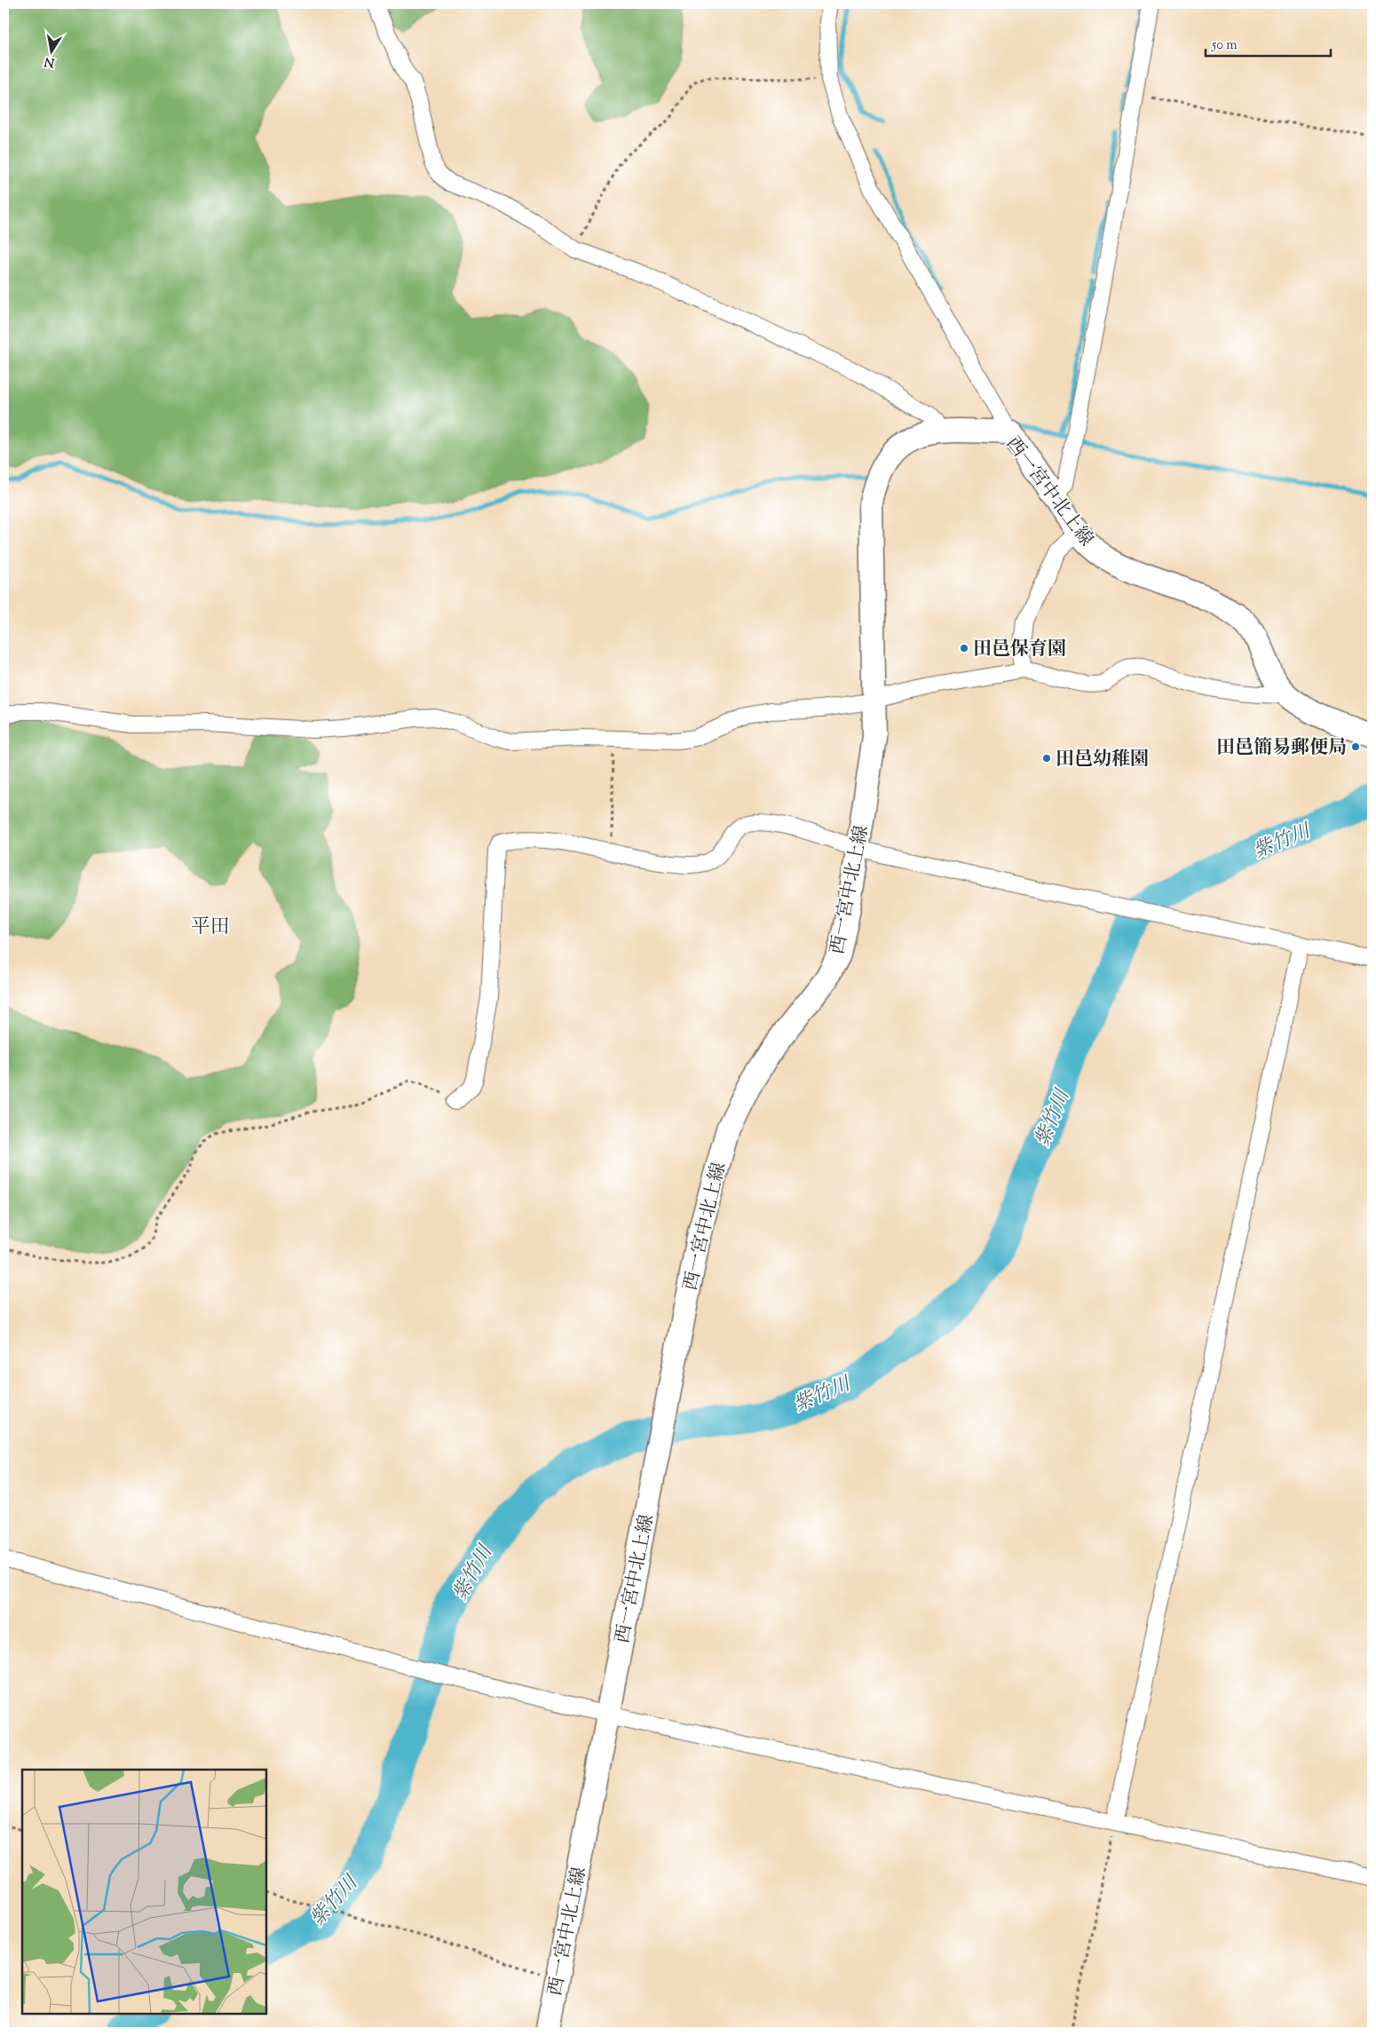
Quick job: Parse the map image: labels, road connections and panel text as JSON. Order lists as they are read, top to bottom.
{
  "streets": {
    "main road": ["西一宮中北上線"]
  },
  "districts": ["平田"],
  "water": ["紫竹川"],
  "places": ["田邑保育園", "田邑簡易郵便局", "田邑幼稚園"],
  "scale_bar": "50 m",
  "north": "bottom"
}
